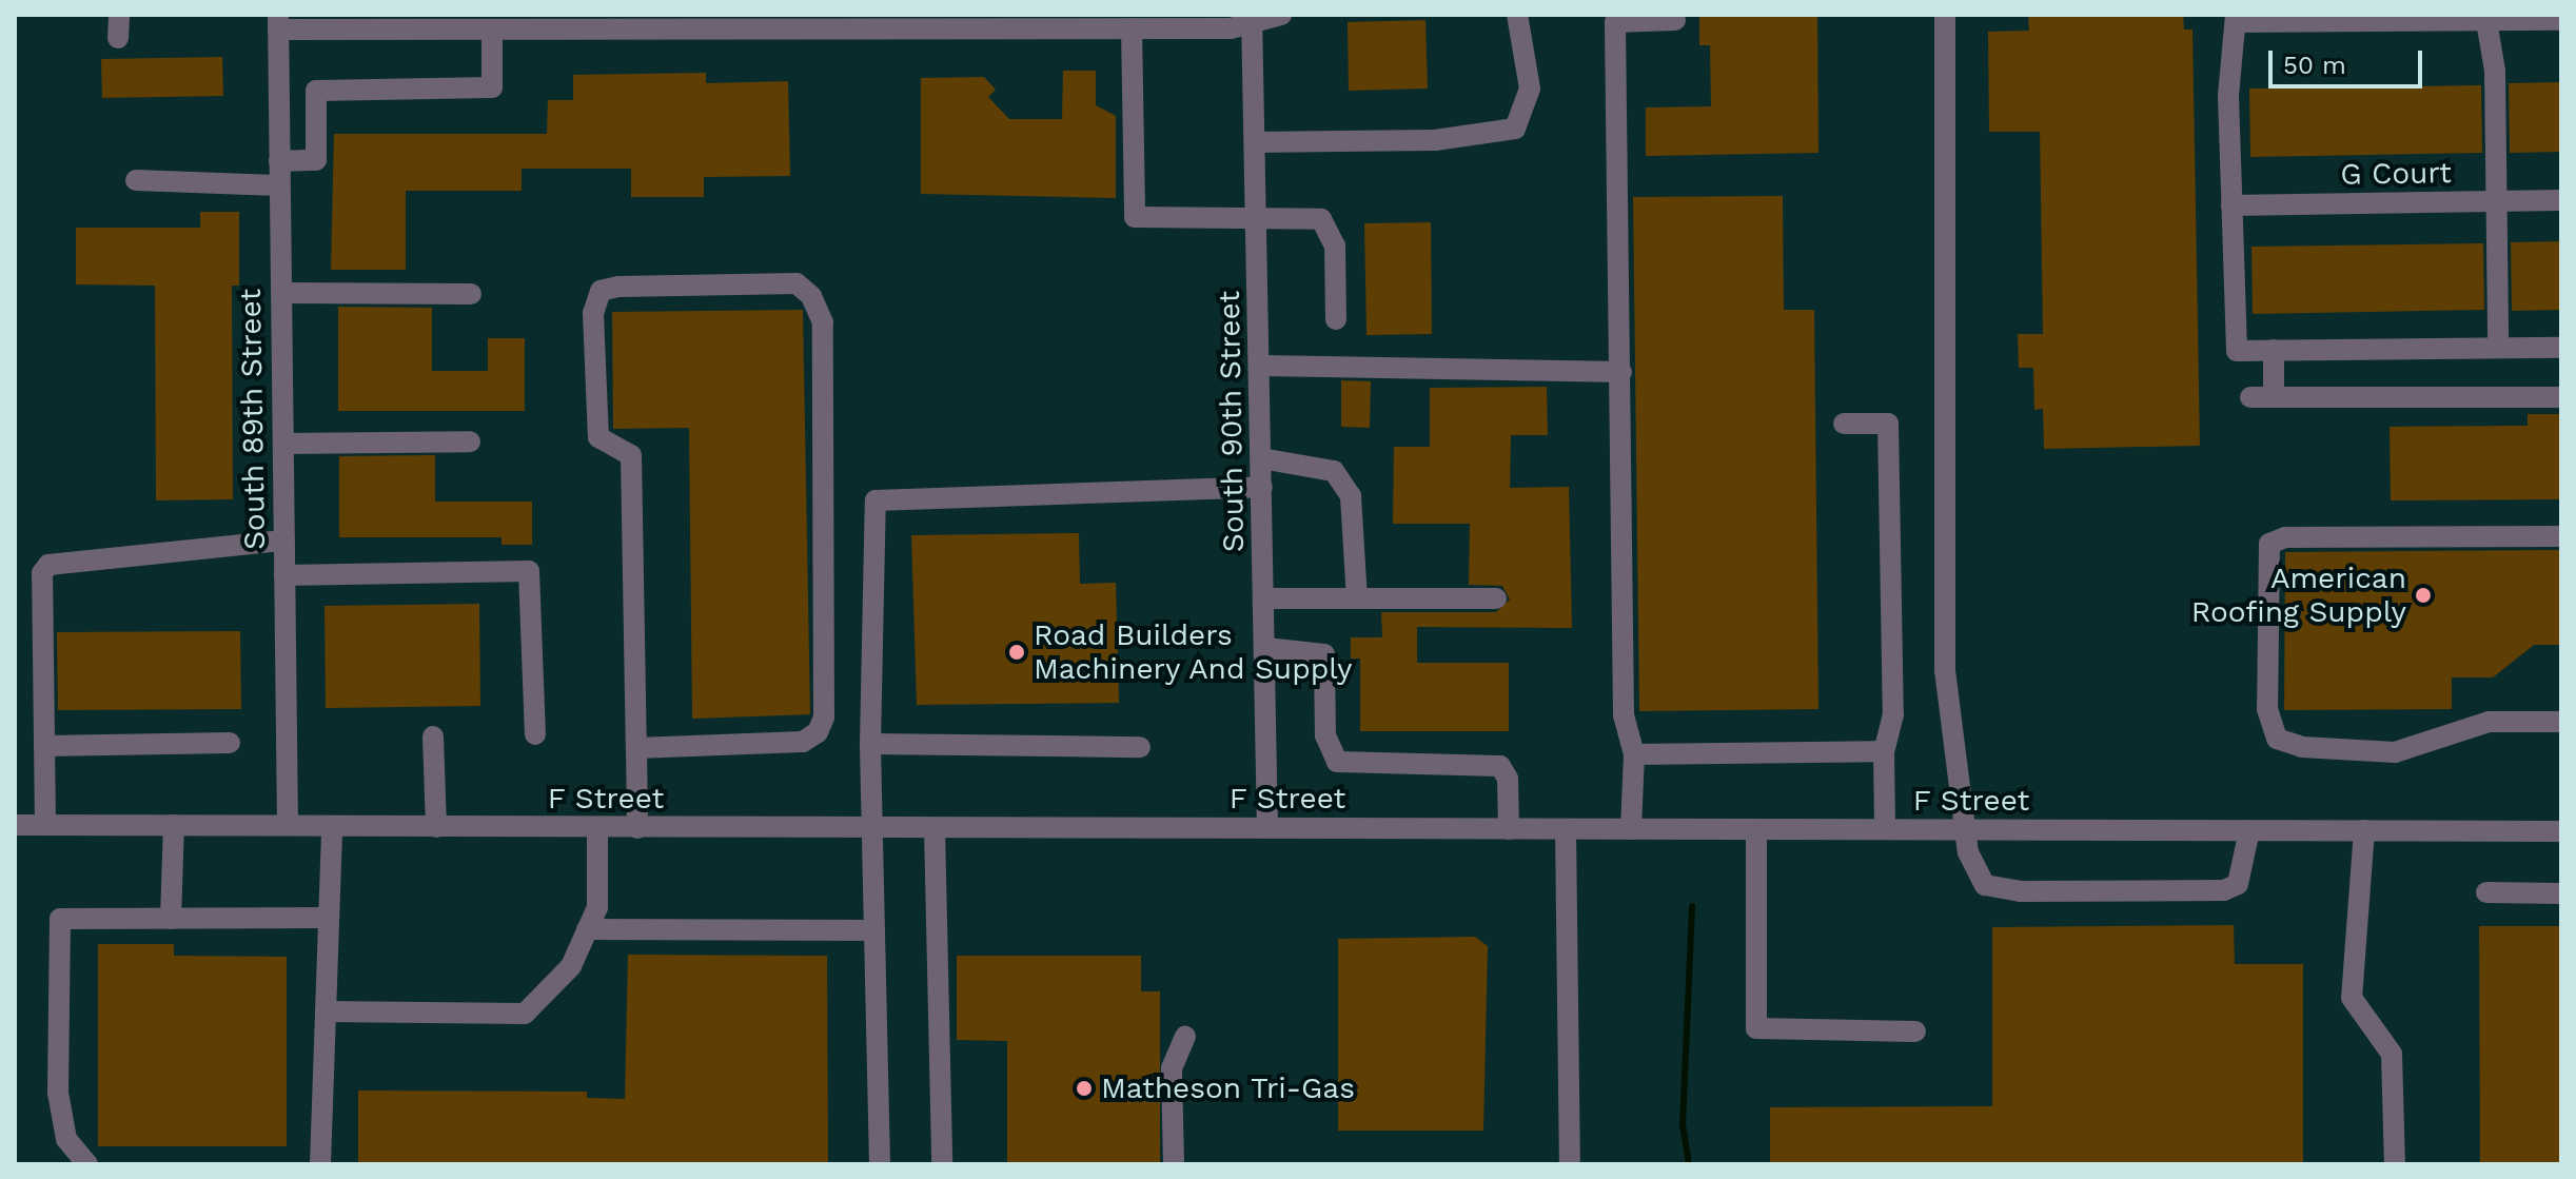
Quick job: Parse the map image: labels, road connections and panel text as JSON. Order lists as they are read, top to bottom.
{
  "streets": {
    "street": [
      "G Court",
      "South 89th Street",
      "South 90th Street",
      "F Street"
    ]
  },
  "crossings": [
    ["South 89th Street", "F Street"],
    ["South 90th Street", "F Street"]
  ],
  "places": ["American Roofing Supply", "Road Builders Machinery And Supply", "Matheson Tri-Gas"],
  "scale_bar": "50 m"
}
